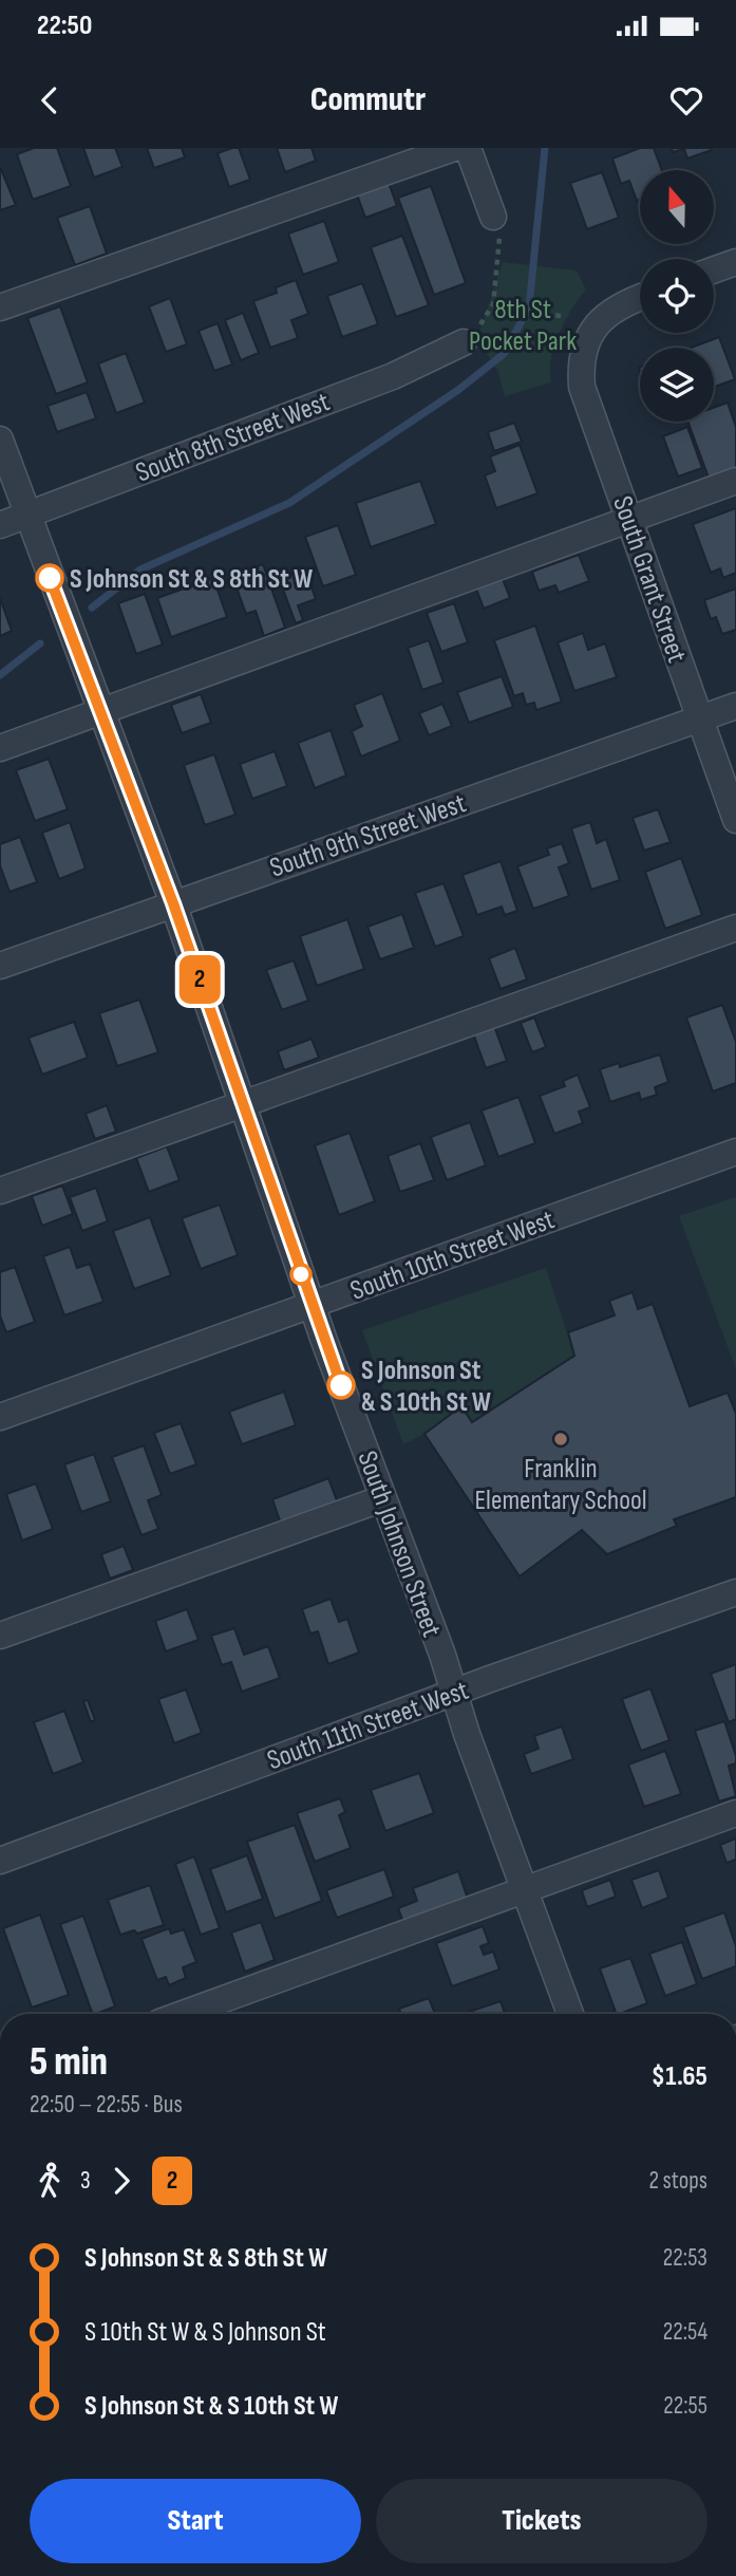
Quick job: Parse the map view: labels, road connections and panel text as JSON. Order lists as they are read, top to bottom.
{
  "streets": {
    "street": [
      "South 8th Street West",
      "South Grant Street",
      "South 9th Street West",
      "South 10th Street West",
      "South Johnson Street",
      "South 11th Street West"
    ]
  },
  "crossings": [
    ["South 8th Street West", "South Johnson Street"],
    ["South Grant Street", "South 9th Street West"],
    ["South 9th Street West", "South Johnson Street"],
    ["South 10th Street West", "South Johnson Street"],
    ["South Johnson Street", "South 11th Street West"]
  ],
  "parks": ["8th St Pocket Park"],
  "places": ["S Johnson St & S 8th St W", "S Johnson St & S 10th St W", "Franklin Elementary School"],
  "lines": ["bus line 2"],
  "north": "top",
  "page": {
    "status": "22:50",
    "header": "Commutr",
    "on_map": "2",
    "heading": ["5 min", "22:50 – 22:55 · Bus", "$1.65"],
    "legs": ["3", "2", "2 stops"],
    "list": [
      {
        "name": "S Johnson St & S 8th St W",
        "value": "22:53"
      },
      {
        "name": "S 10th St W & S Johnson St",
        "value": "22:54"
      },
      {
        "name": "S Johnson St & S 10th St W",
        "value": "22:55"
      }
    ],
    "buttons": ["Start", "Tickets"]
  }
}
